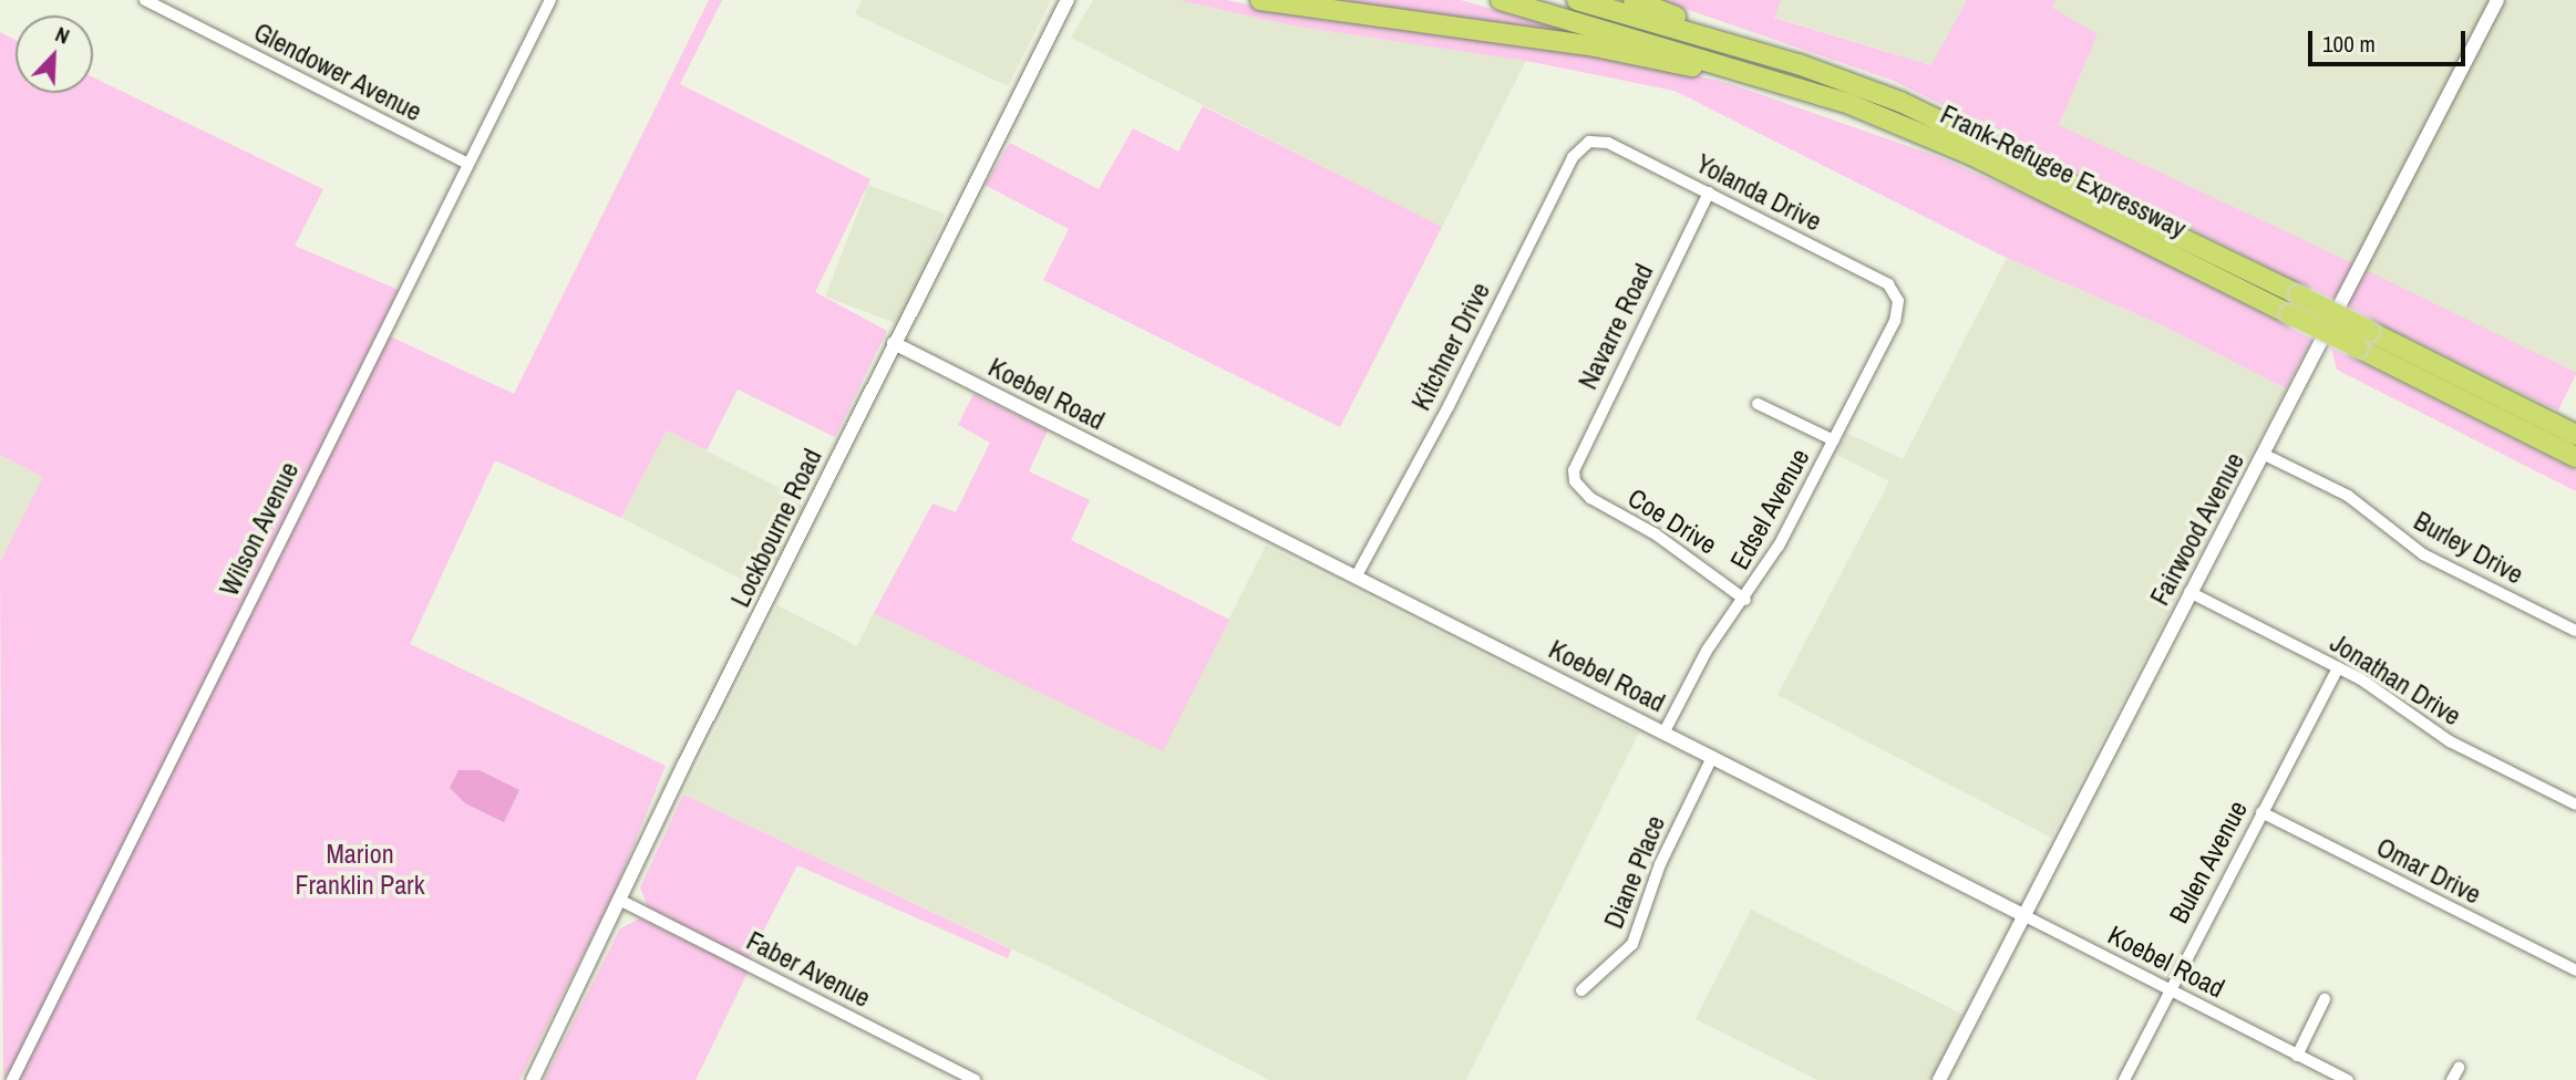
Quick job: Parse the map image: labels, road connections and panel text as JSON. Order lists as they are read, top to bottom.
{
  "streets": {
    "highway": ["Frank-Refugee Expressway"],
    "street": [
      "Glendower Avenue",
      "Yolanda Drive",
      "Navarre Road",
      "Kitchner Drive",
      "Koebel Road",
      "Edsel Avenue",
      "Coe Drive",
      "Lockbourne Road",
      "Wilson Avenue",
      "Fairwood Avenue",
      "Burley Drive",
      "Jonathan Drive",
      "Bulen Avenue",
      "Omar Drive",
      "Diane Place",
      "Faber Avenue"
    ]
  },
  "crossings": [
    ["Glendower Avenue", "Wilson Avenue"],
    ["Yolanda Drive", "Navarre Road"],
    ["Yolanda Drive", "Kitchner Drive"],
    ["Yolanda Drive", "Edsel Avenue"],
    ["Navarre Road", "Coe Drive"],
    ["Kitchner Drive", "Koebel Road"],
    ["Koebel Road", "Edsel Avenue"],
    ["Koebel Road", "Lockbourne Road"],
    ["Koebel Road", "Fairwood Avenue"],
    ["Koebel Road", "Bulen Avenue"],
    ["Koebel Road", "Diane Place"],
    ["Edsel Avenue", "Coe Drive"],
    ["Lockbourne Road", "Faber Avenue"],
    ["Fairwood Avenue", "Burley Drive"],
    ["Fairwood Avenue", "Jonathan Drive"],
    ["Jonathan Drive", "Bulen Avenue"],
    ["Bulen Avenue", "Omar Drive"]
  ],
  "parks": ["Marion Franklin Park"],
  "scale_bar": "100 m",
  "north": "top right"
}
